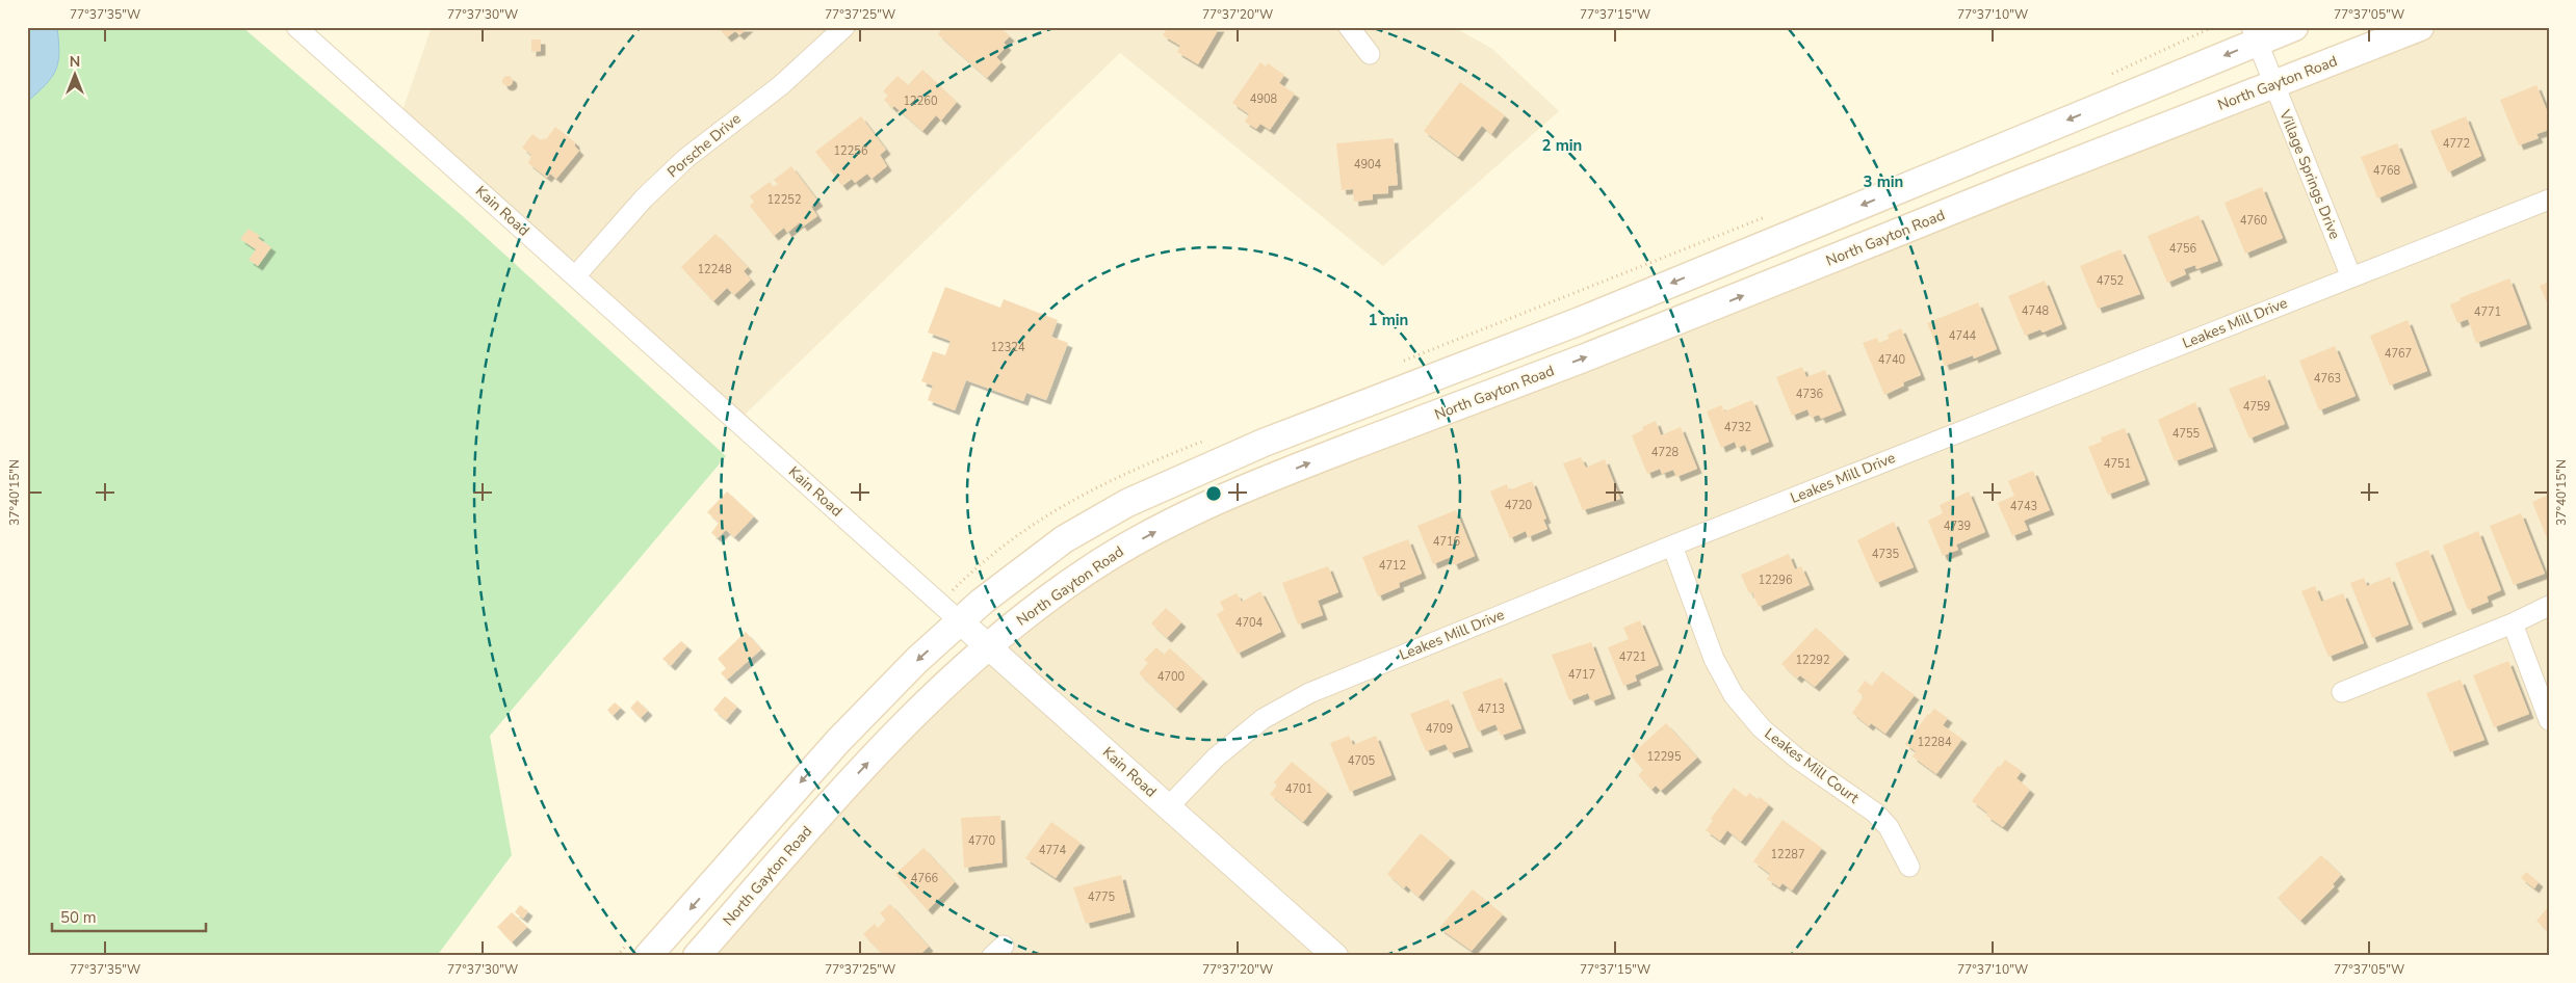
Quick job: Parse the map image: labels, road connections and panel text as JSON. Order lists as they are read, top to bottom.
{
  "streets": {
    "main road": ["North Gayton Road"],
    "street": [
      "Porsche Drive",
      "Village Springs Drive",
      "Kain Road",
      "Leakes Mill Drive",
      "Leakes Mill Court"
    ]
  },
  "crossings": [
    ["North Gayton Road", "Village Springs Drive"],
    ["North Gayton Road", "Kain Road"],
    ["Porsche Drive", "Kain Road"],
    ["Village Springs Drive", "Leakes Mill Drive"],
    ["Kain Road", "Leakes Mill Drive"],
    ["Leakes Mill Drive", "Leakes Mill Court"]
  ],
  "house_numbers": [
    "4908",
    "12260",
    "4772",
    "12256",
    "4904",
    "4768",
    "12252",
    "4760",
    "4756",
    "12248",
    "4752",
    "4748",
    "4771",
    "4744",
    "12324",
    "4767",
    "4740",
    "4763",
    "4736",
    "4759",
    "4732",
    "4755",
    "4728",
    "4751",
    "4720",
    "4743",
    "4739",
    "4716",
    "4735",
    "4712",
    "12296",
    "4704",
    "4721",
    "12292",
    "4717",
    "4700",
    "4713",
    "4709",
    "12284",
    "12295",
    "4705",
    "4701",
    "4770",
    "4774",
    "12287",
    "4766",
    "4775"
  ],
  "scale_bar": "50 m",
  "north": "top",
  "coordinates": [
    "77°37'35\"W",
    "77°37'30\"W",
    "77°37'25\"W",
    "77°37'20\"W",
    "77°37'15\"W",
    "77°37'10\"W",
    "77°37'05\"W",
    "37°40'15\"N"
  ],
  "rings": ["2 min", "3 min", "1 min"]
}
